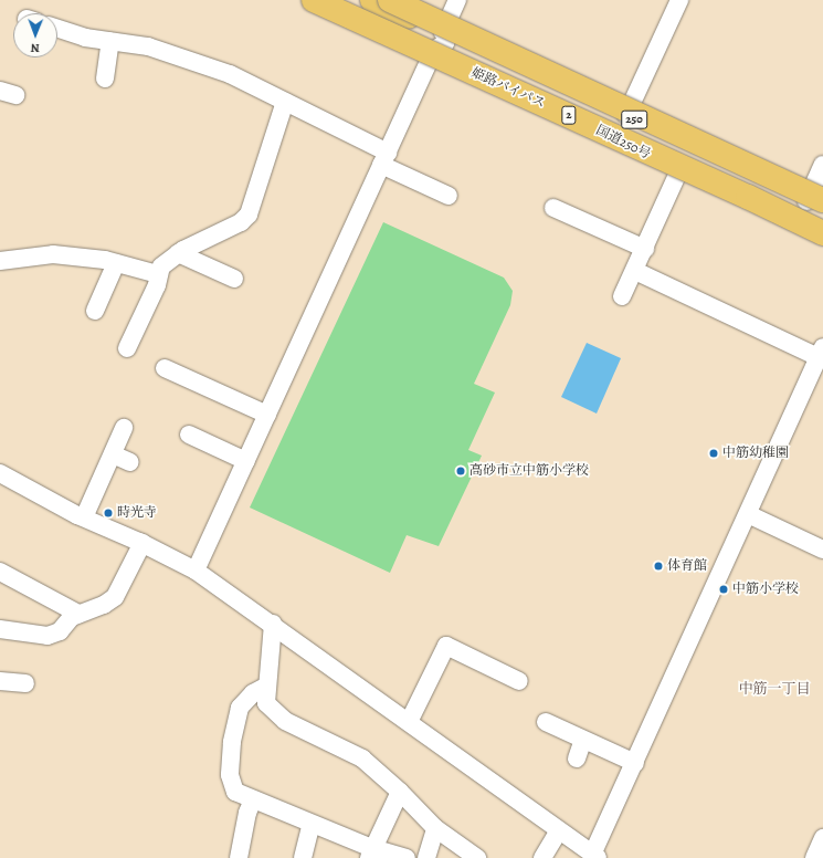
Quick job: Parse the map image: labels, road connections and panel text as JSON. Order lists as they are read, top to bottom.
{
  "streets": {
    "highway": [
      "姫路バイパス",
      "2",
      "250",
      "国道250号"
    ]
  },
  "crossings": [
    ["2", "国道250号"]
  ],
  "districts": ["中筋一丁目"],
  "places": [
    "中筋幼稚園",
    "高砂市立中筋小学校",
    "時光寺",
    "体育館",
    "中筋小学校"
  ],
  "north": "bottom"
}
